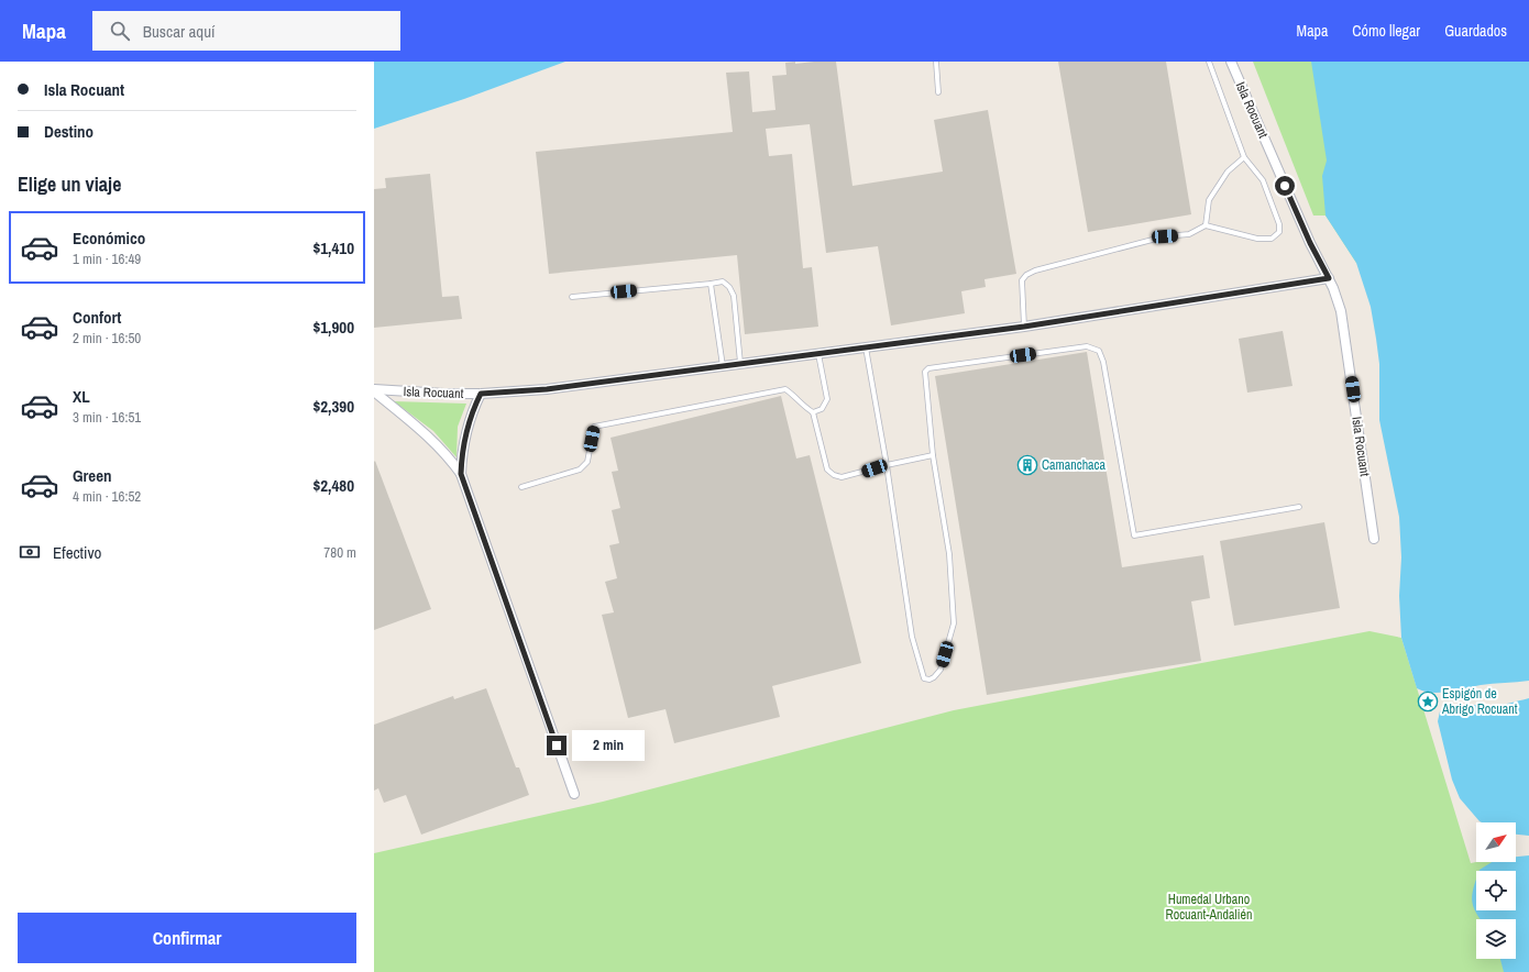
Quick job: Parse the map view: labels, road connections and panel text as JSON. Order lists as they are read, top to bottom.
{
  "streets": {
    "street": ["Isla Rocuant"]
  },
  "parks": ["Humedal Urbano Rocuant-Andalién"],
  "places": {
    "building": ["Camanchaca"],
    "place": ["Espigón de Abrigo Rocuant"]
  },
  "north": "top right",
  "page": {
    "header": "Mapa",
    "search": "Buscar aquí",
    "nav": ["Mapa", "Cómo llegar", "Guardados"],
    "banner": ["Isla Rocuant", "Destino"],
    "heading": "Elige un viaje",
    "list": [
      {
        "name": "Económico",
        "note": "1 min · 16:49",
        "value": "$1,410"
      },
      {
        "name": "Confort",
        "note": "2 min · 16:50",
        "value": "$1,900"
      },
      {
        "name": "XL",
        "note": "3 min · 16:51",
        "value": "$2,390"
      },
      {
        "name": "Green",
        "note": "4 min · 16:52",
        "value": "$2,480"
      }
    ],
    "pay": ["Efectivo", "780 m"],
    "bubble": "2 min",
    "buttons": "Confirmar"
  }
}
